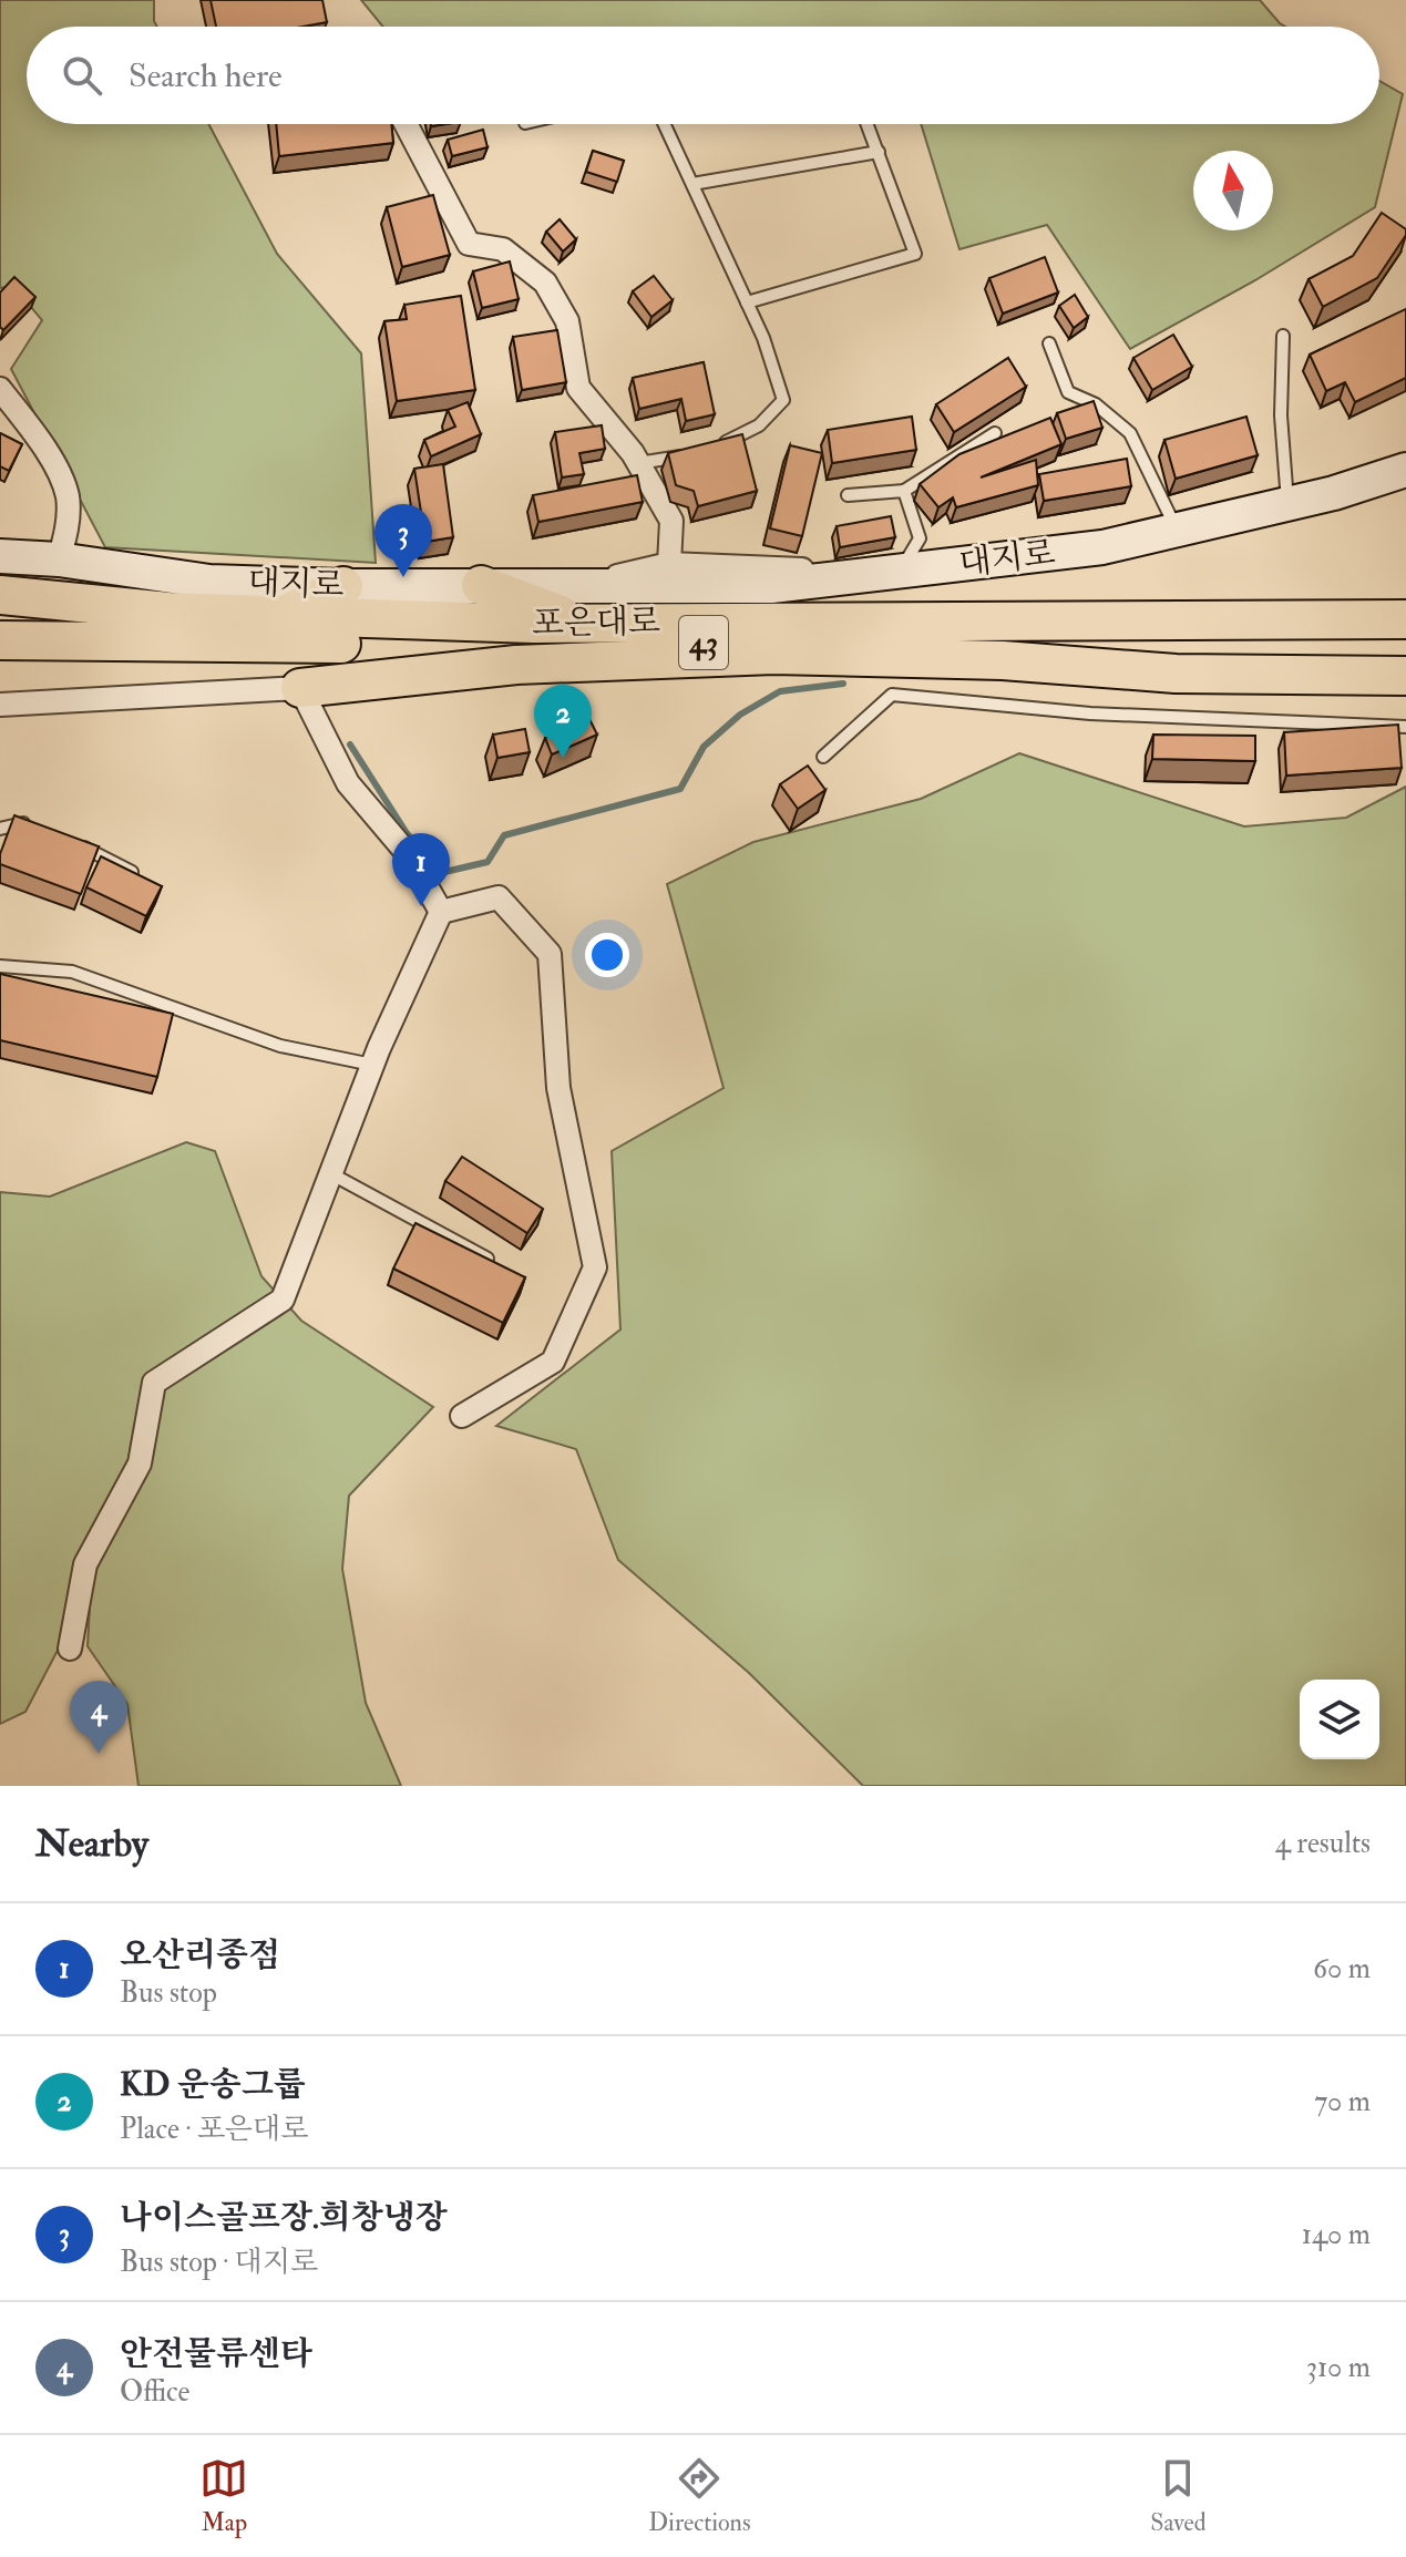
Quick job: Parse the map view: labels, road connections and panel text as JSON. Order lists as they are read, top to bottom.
{
  "streets": {
    "highway": ["포은대로", "43"],
    "main road": ["대지로"]
  },
  "north": "top",
  "page": {
    "search": "Search here",
    "pins": [
      "3",
      "2",
      "1",
      "4"
    ],
    "heading": ["Nearby", "4 results"],
    "list": [
      {
        "mark": "1",
        "name": "오산리종점",
        "note": "Bus stop",
        "value": "60 m"
      },
      {
        "mark": "2",
        "name": "KD 운송그룹",
        "note": "Place · 포은대로",
        "value": "70 m"
      },
      {
        "mark": "3",
        "name": "나이스골프장.희창냉장",
        "note": "Bus stop · 대지로",
        "value": "140 m"
      },
      {
        "mark": "4",
        "name": "안전물류센타",
        "note": "Office",
        "value": "310 m"
      }
    ],
    "nav": ["Map", "Directions", "Saved"]
  }
}
